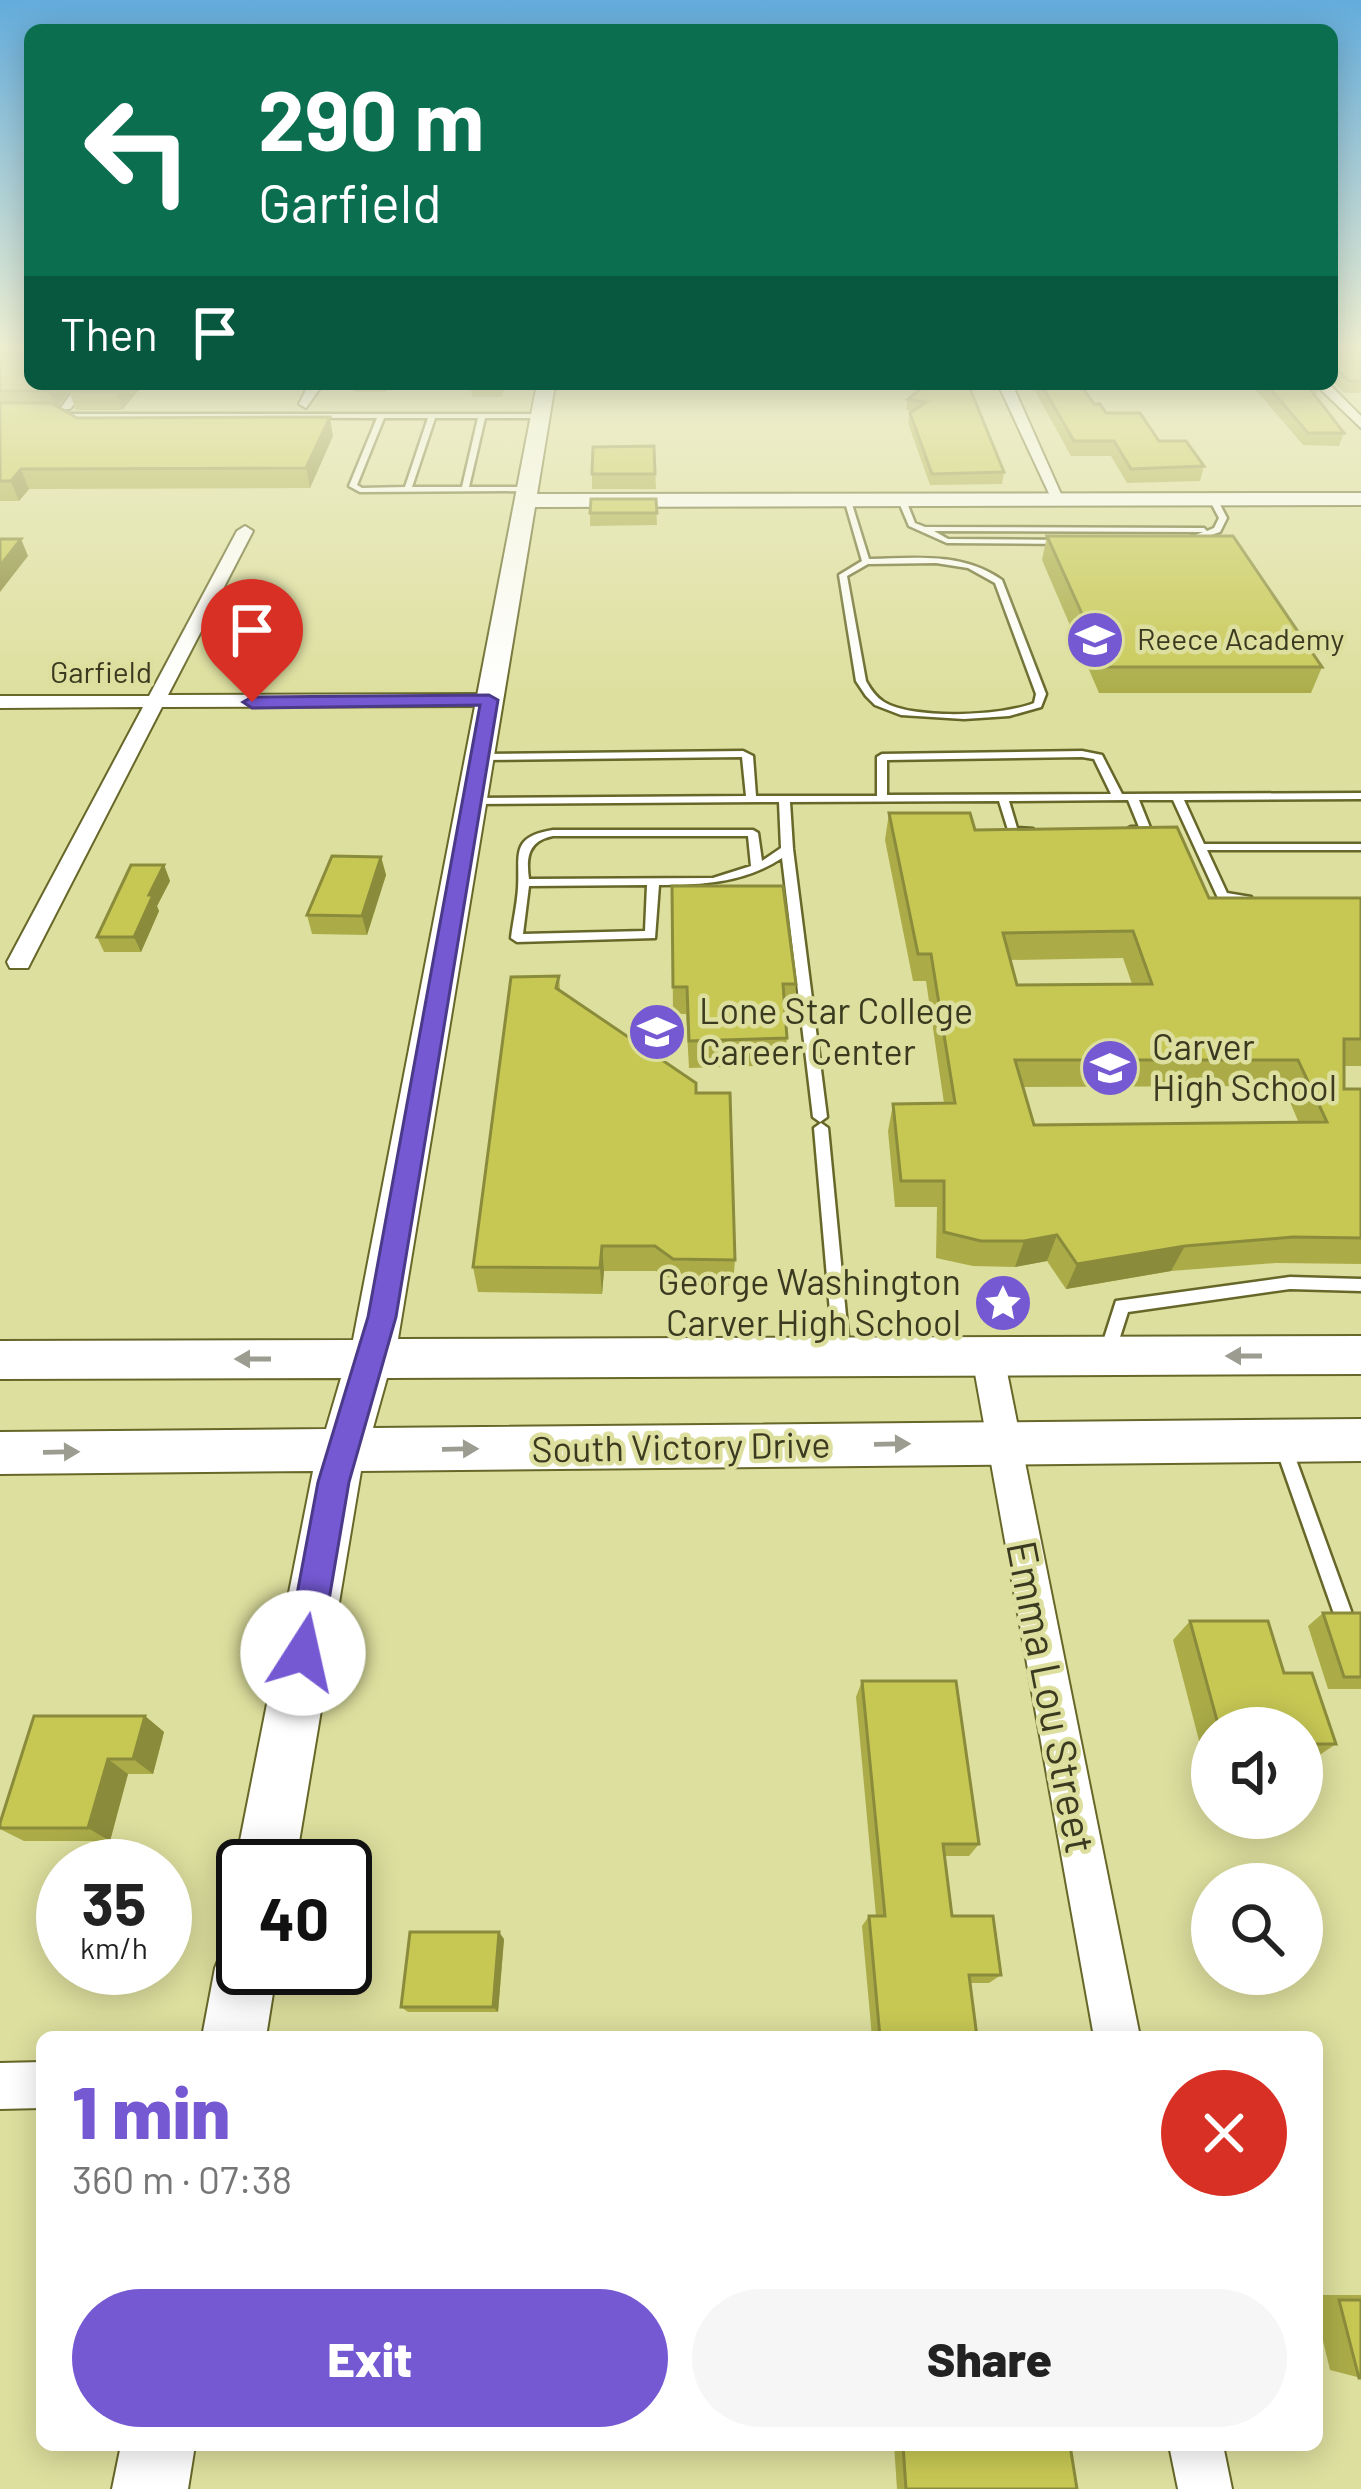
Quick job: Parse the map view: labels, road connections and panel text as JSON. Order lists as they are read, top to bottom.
{
  "streets": {
    "street": ["Garfield", "South Victory Drive", "Emma Lou Street"]
  },
  "crossings": [
    ["South Victory Drive", "Emma Lou Street"]
  ],
  "places": {
    "school or university": ["Reece Academy", "Lone Star College Career Center", "Carver High School"],
    "place": ["George Washington Carver High School"]
  },
  "page": {
    "turn": ["290 m", "Garfield"],
    "then": "Then",
    "speed": "35 km/h",
    "limit": "40",
    "heading": ["1 min", "360 m · 07:38"],
    "buttons": ["Exit", "Share"]
  }
}
